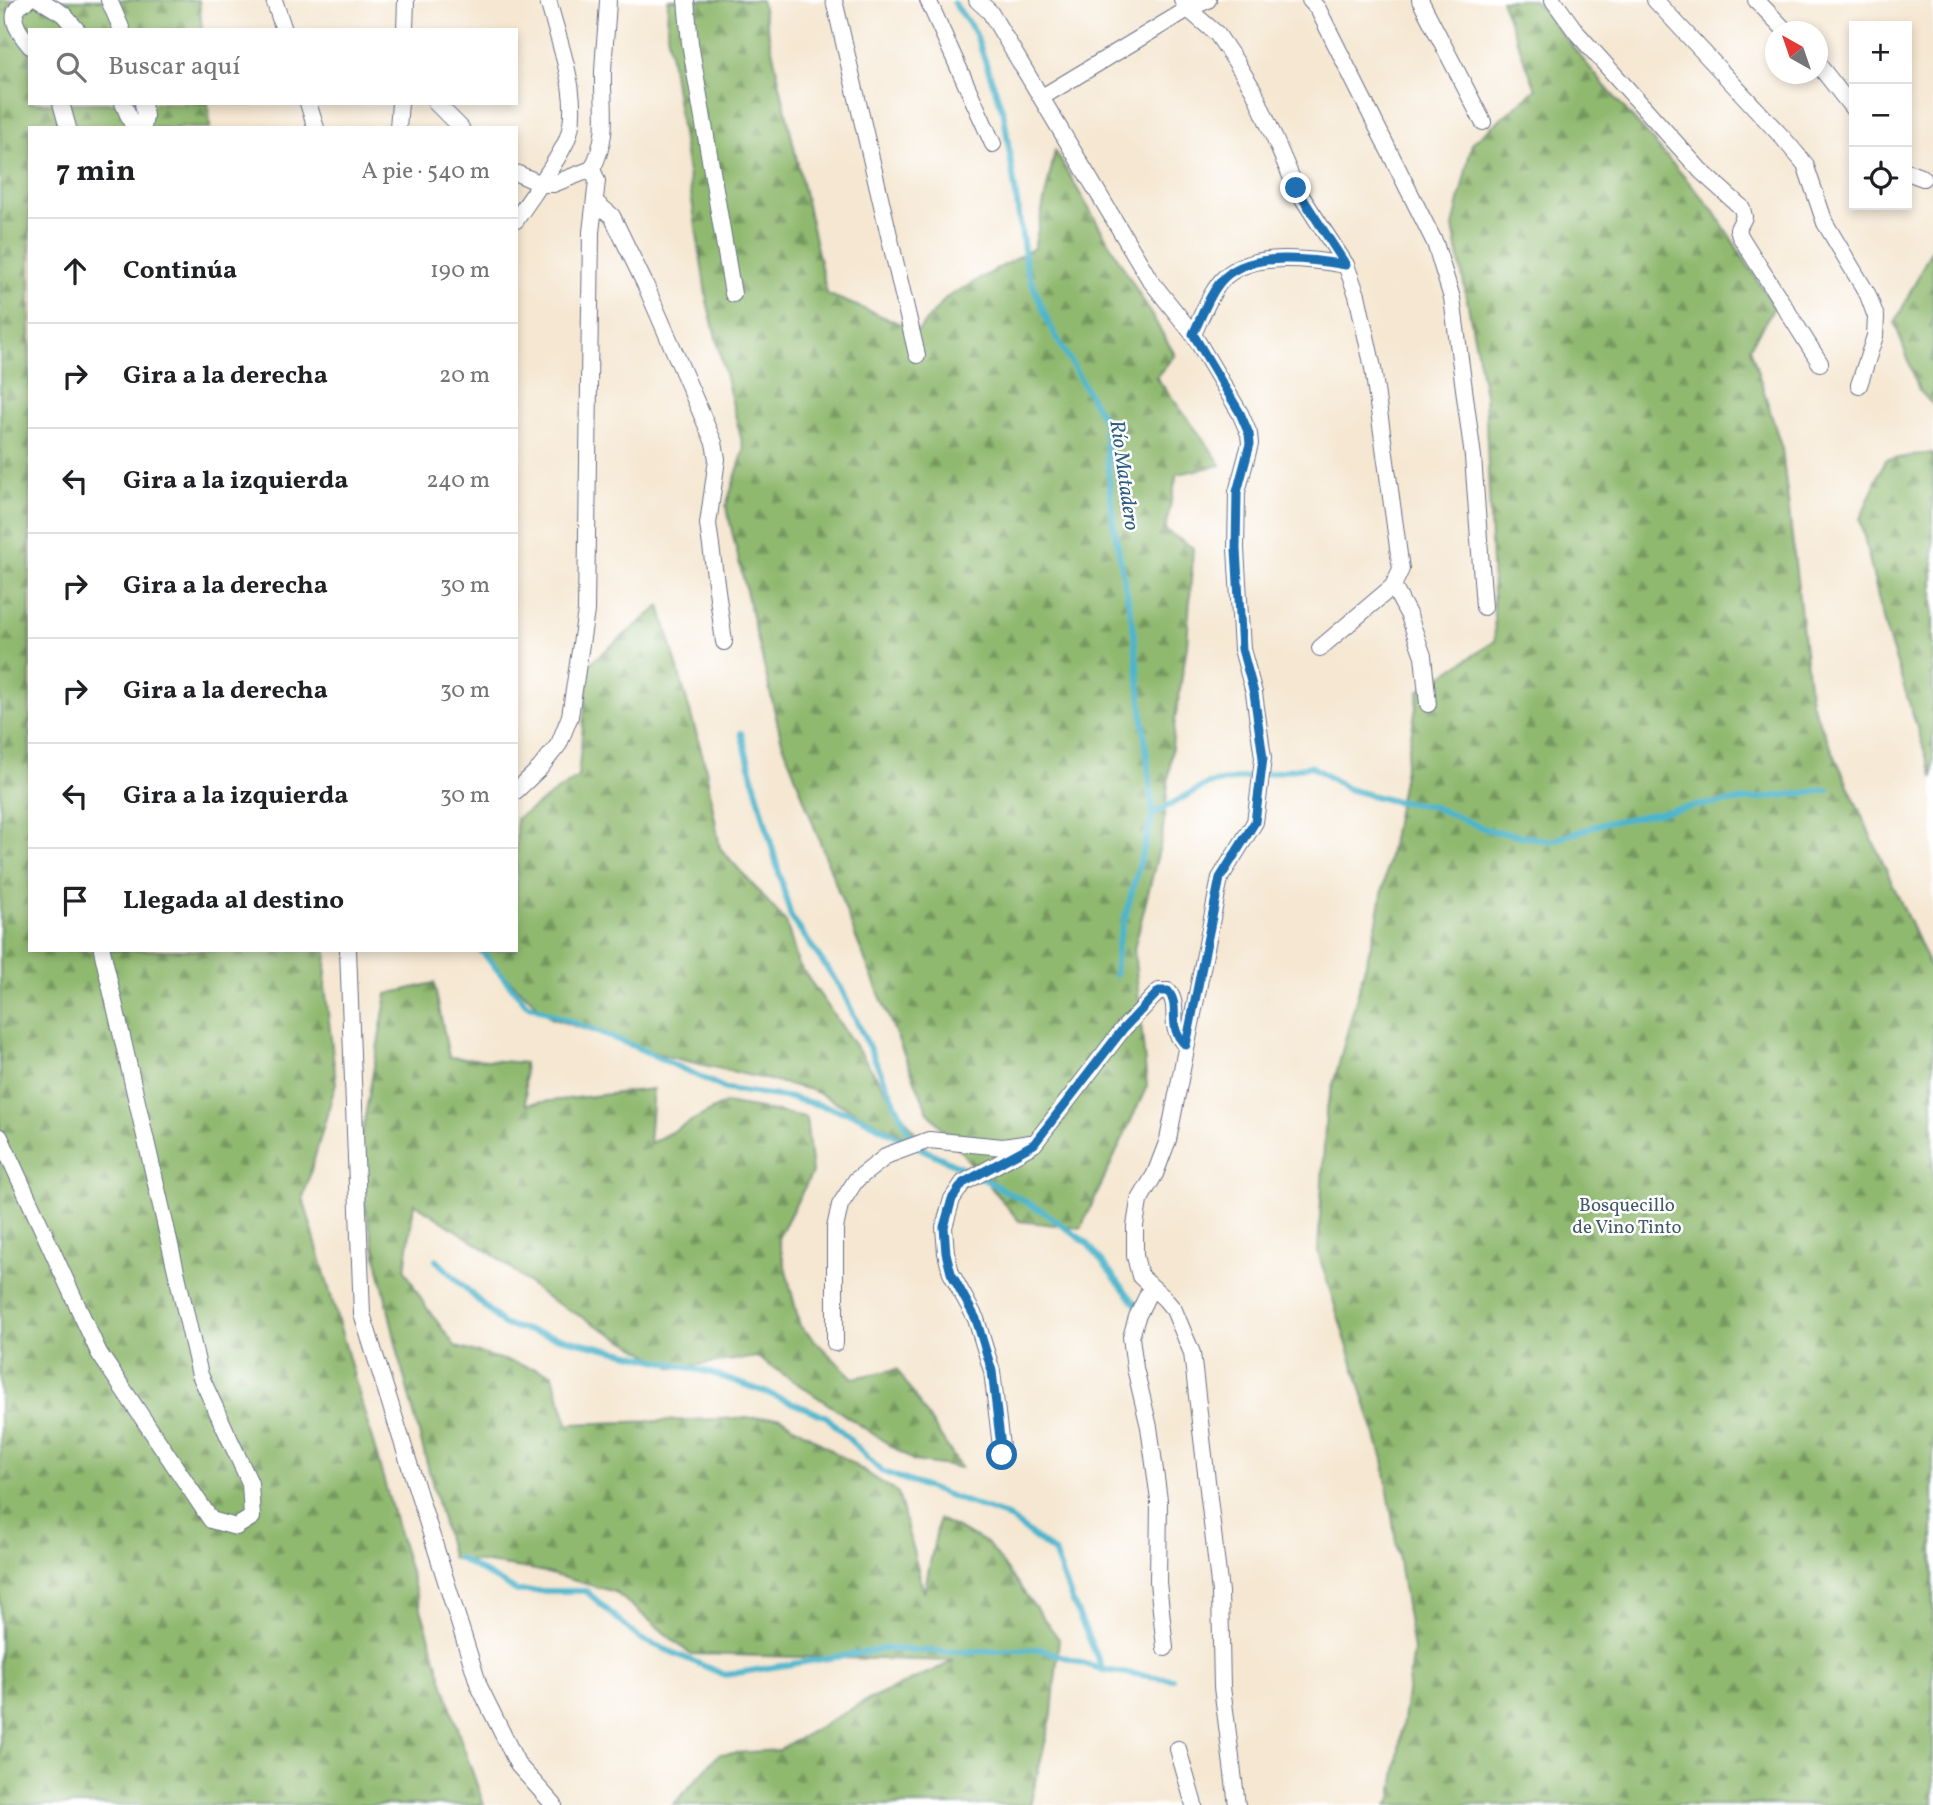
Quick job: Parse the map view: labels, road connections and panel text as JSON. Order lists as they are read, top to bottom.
{
  "water": ["Río Matadero"],
  "parks": ["Bosquecillo de Vino Tinto"],
  "north": "top left",
  "page": {
    "map_buttons": ["+", "−"],
    "search": "Buscar aquí",
    "heading": ["7 min", "A pie · 540 m"],
    "list": [
      ["Continúa", "190 m"],
      ["Gira a la derecha", "20 m"],
      ["Gira a la izquierda", "240 m"],
      ["Gira a la derecha", "30 m"],
      ["Gira a la derecha", "30 m"],
      ["Gira a la izquierda", "30 m"],
      "Llegada al destino"
    ]
  }
}
